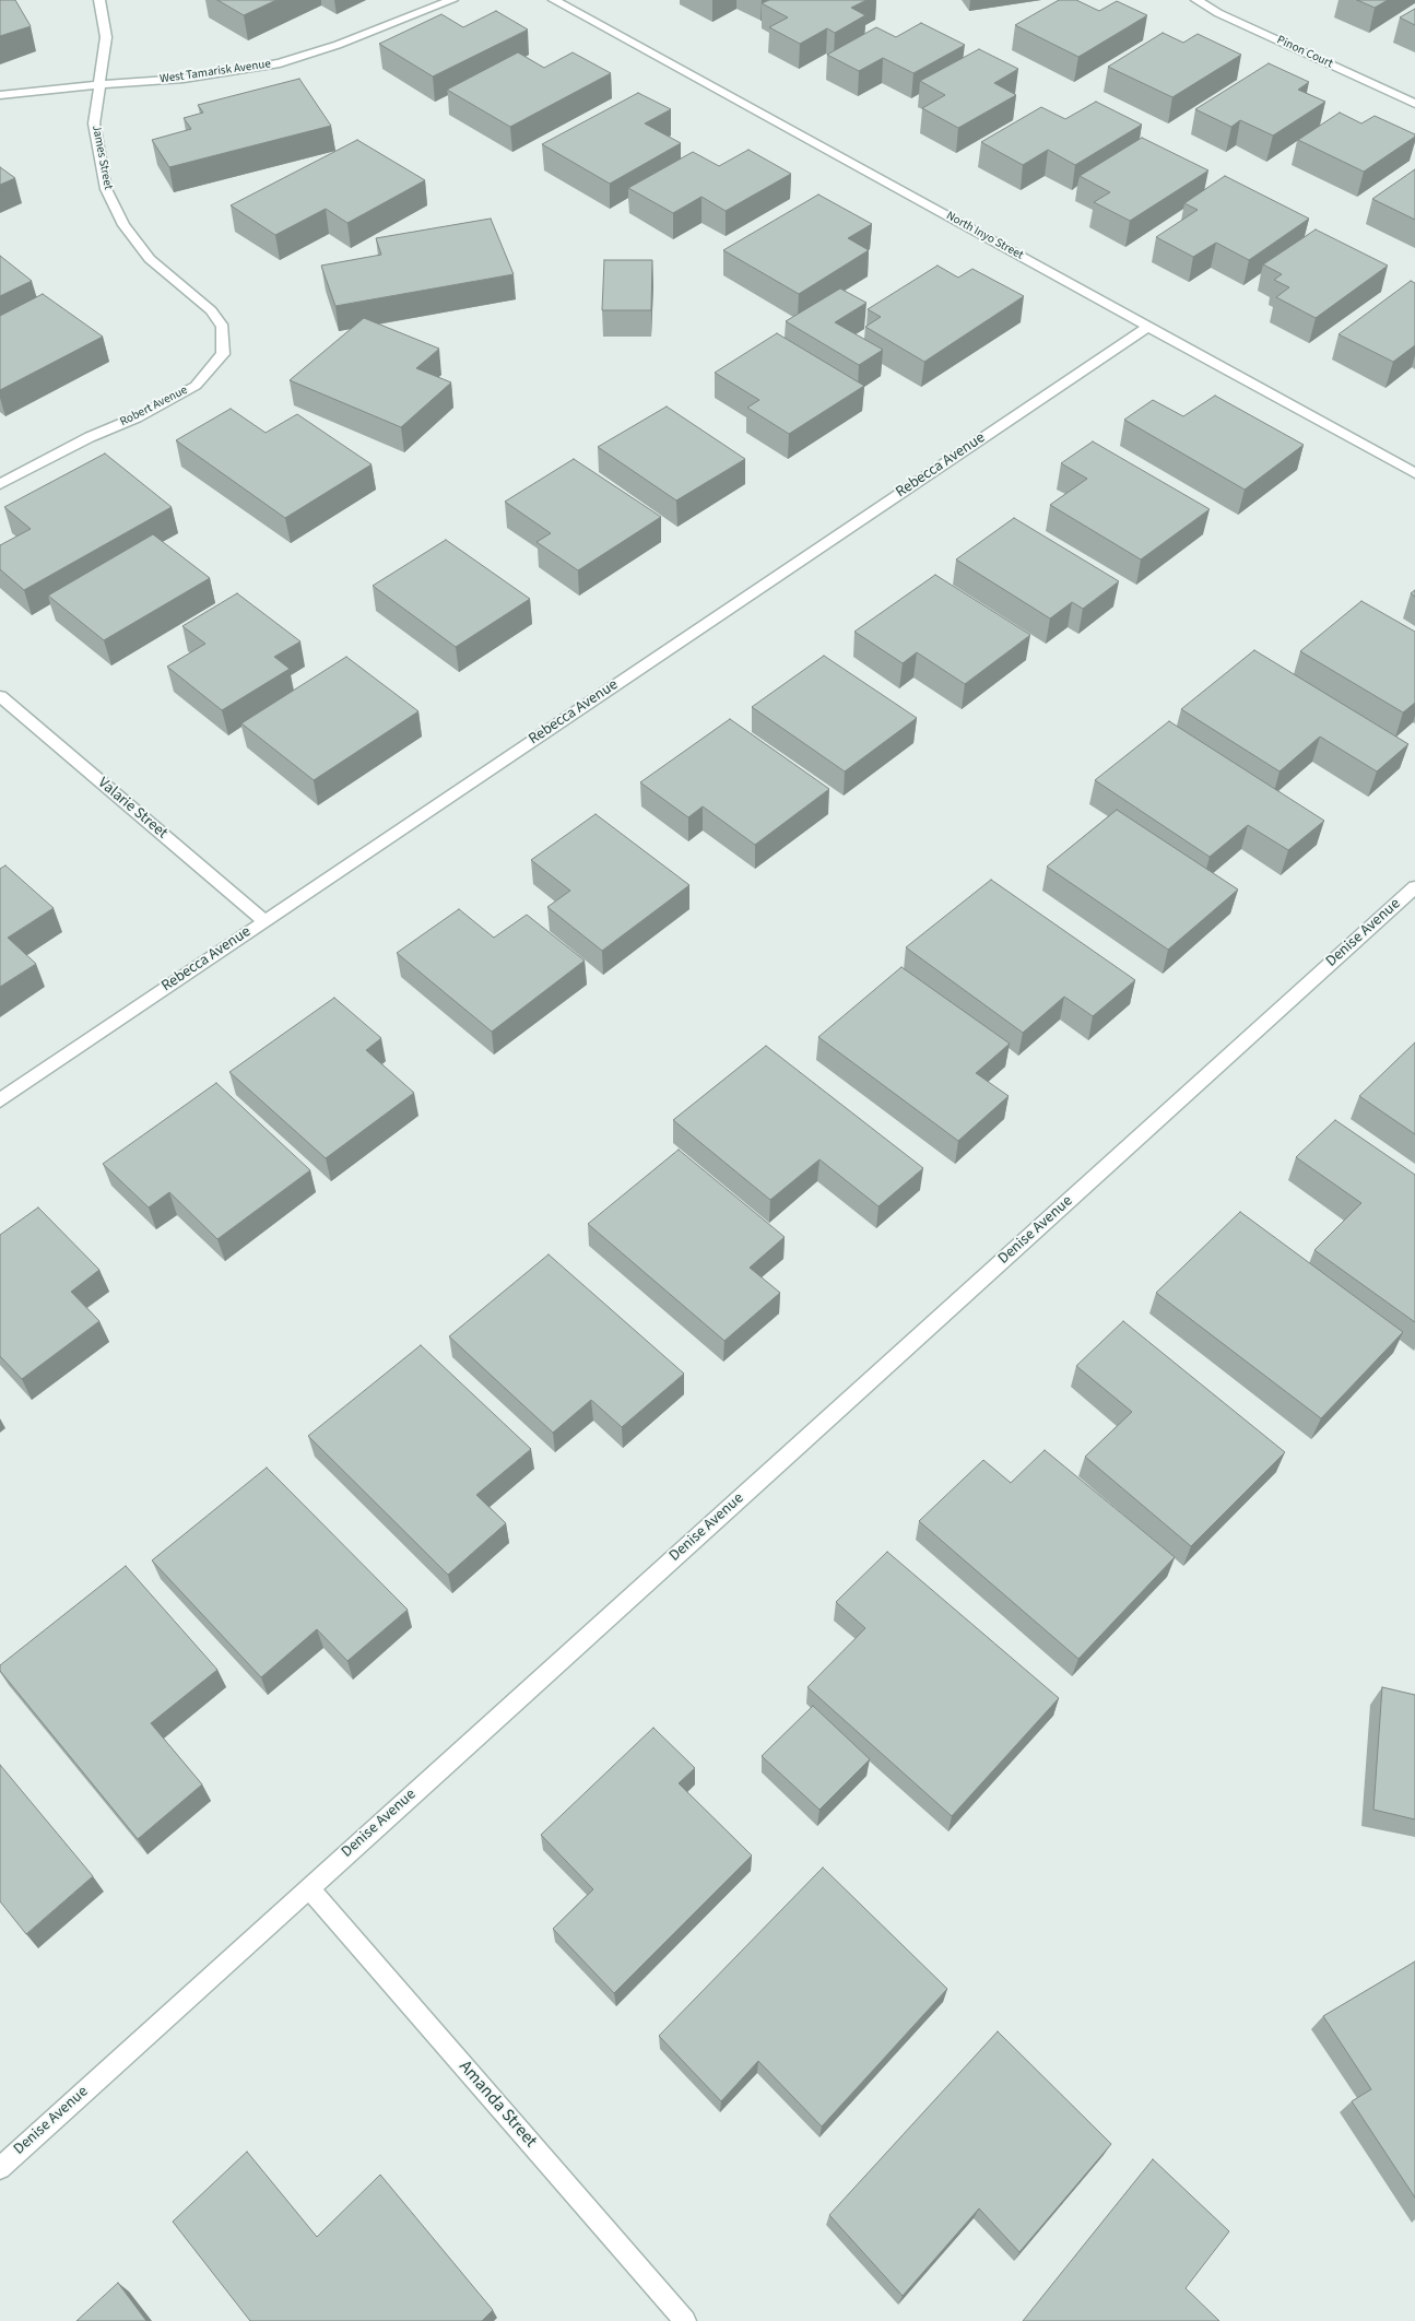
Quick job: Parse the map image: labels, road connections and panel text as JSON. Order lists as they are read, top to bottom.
{
  "streets": {
    "street": [
      "Pinon Court",
      "West Tamarisk Avenue",
      "James Street",
      "North Inyo Street",
      "Robert Avenue",
      "Rebecca Avenue",
      "Valarie Street",
      "Denise Avenue",
      "Amanda Street"
    ]
  },
  "crossings": [
    ["West Tamarisk Avenue", "James Street"],
    ["James Street", "Robert Avenue"],
    ["North Inyo Street", "Rebecca Avenue"],
    ["Rebecca Avenue", "Valarie Street"],
    ["Denise Avenue", "Amanda Street"]
  ]
}
